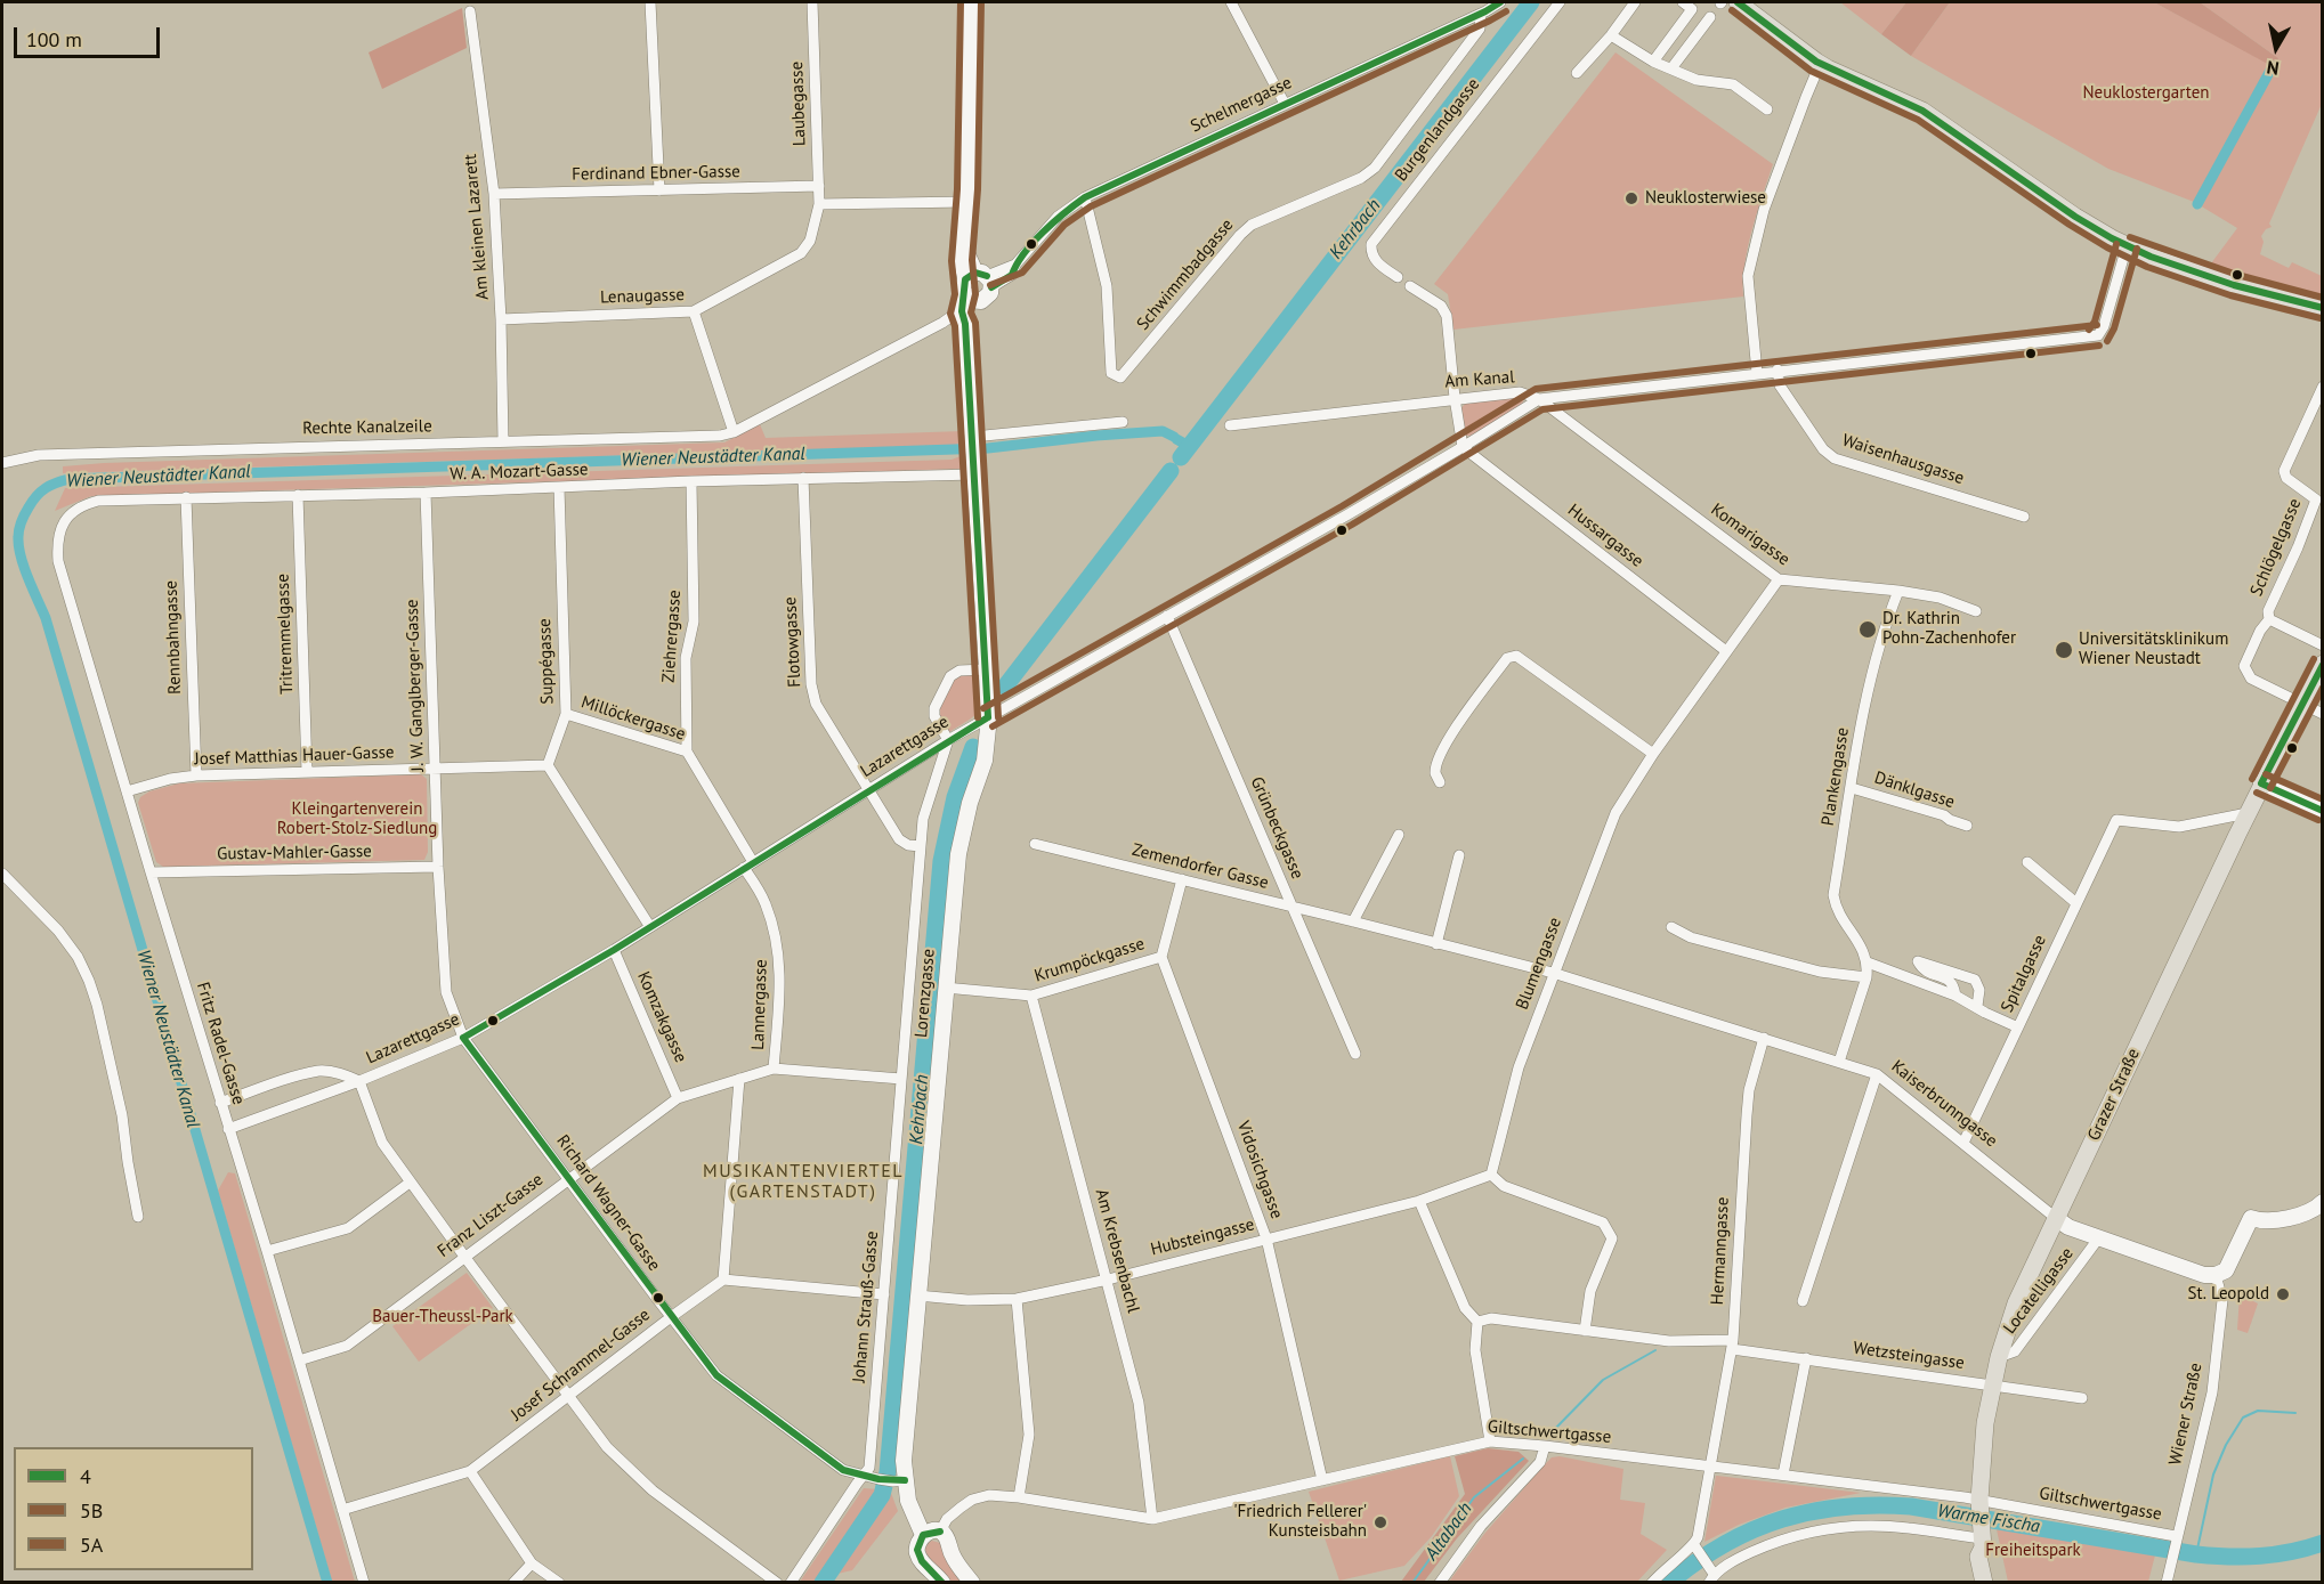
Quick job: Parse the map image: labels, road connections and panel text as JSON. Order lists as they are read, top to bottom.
{
  "streets": {
    "main road": ["Grazer Straße"],
    "street": [
      "Laubegasse",
      "Schelmergasse",
      "Burgenlandgasse",
      "Ferdinand Ebner-Gasse",
      "Am kleinen Lazarett",
      "Schwimmbadgasse",
      "Lenaugasse",
      "Am Kanal",
      "Rechte Kanalzeile",
      "Waisenhausgasse",
      "W. A. Mozart-Gasse",
      "Komarigasse",
      "Hussargasse",
      "Schlögelgasse",
      "Tritremmelgasse",
      "Ziehrergasse",
      "Rennbahngasse",
      "Flotowgasse",
      "Suppégasse",
      "J. W. Ganglberger-Gasse",
      "Millöckergasse",
      "Lazarettgasse",
      "Josef Matthias Hauer-Gasse",
      "Plankengasse",
      "Dänklgasse",
      "Grünbeckgasse",
      "Gustav-Mahler-Gasse",
      "Zemendorfer Gasse",
      "Krumpöckgasse",
      "Blumengasse",
      "Spitalgasse",
      "Lorenzgasse",
      "Lannergasse",
      "Komzakgasse",
      "Fritz Radel-Gasse",
      "Kaiserbrunngasse",
      "Vidosichgasse",
      "Richard Wagner-Gasse",
      "Franz Liszt-Gasse",
      "Hubsteingasse",
      "Am Krebsenbachl",
      "Hermanngasse",
      "Locatelligasse",
      "Johann Strauß-Gasse",
      "Wetzsteingasse",
      "Josef Schrammel-Gasse",
      "Wiener Straße",
      "Giltschwertgasse"
    ]
  },
  "crossings": [
    ["Laubegasse", "Ferdinand Ebner-Gasse"],
    ["Laubegasse", "Lenaugasse"],
    ["Schelmergasse", "Schwimmbadgasse"],
    ["Ferdinand Ebner-Gasse", "Am kleinen Lazarett"],
    ["Am kleinen Lazarett", "Lenaugasse"],
    ["Am kleinen Lazarett", "Rechte Kanalzeile"],
    ["Am Kanal", "Waisenhausgasse"],
    ["Am Kanal", "Komarigasse"],
    ["Am Kanal", "Lazarettgasse"],
    ["W. A. Mozart-Gasse", "Tritremmelgasse"],
    ["W. A. Mozart-Gasse", "Ziehrergasse"],
    ["W. A. Mozart-Gasse", "Rennbahngasse"],
    ["W. A. Mozart-Gasse", "Flotowgasse"],
    ["W. A. Mozart-Gasse", "Suppégasse"],
    ["W. A. Mozart-Gasse", "J. W. Ganglberger-Gasse"],
    ["W. A. Mozart-Gasse", "Lorenzgasse"],
    ["W. A. Mozart-Gasse", "Fritz Radel-Gasse"],
    ["Komarigasse", "Lazarettgasse"],
    ["Komarigasse", "Plankengasse"],
    ["Komarigasse", "Blumengasse"],
    ["Hussargasse", "Lazarettgasse"],
    ["Hussargasse", "Blumengasse"],
    ["Schlögelgasse", "Grazer Straße"],
    ["Tritremmelgasse", "Josef Matthias Hauer-Gasse"],
    ["Ziehrergasse", "Millöckergasse"],
    ["Rennbahngasse", "Josef Matthias Hauer-Gasse"],
    ["Flotowgasse", "Lazarettgasse"],
    ["Suppégasse", "Millöckergasse"],
    ["Suppégasse", "Josef Matthias Hauer-Gasse"],
    ["J. W. Ganglberger-Gasse", "Lazarettgasse"],
    ["J. W. Ganglberger-Gasse", "Josef Matthias Hauer-Gasse"],
    ["J. W. Ganglberger-Gasse", "Gustav-Mahler-Gasse"],
    ["J. W. Ganglberger-Gasse", "Richard Wagner-Gasse"],
    ["Millöckergasse", "Lazarettgasse"],
    ["Millöckergasse", "Lannergasse"],
    ["Lazarettgasse", "Grünbeckgasse"],
    ["Lazarettgasse", "Lorenzgasse"],
    ["Lazarettgasse", "Lannergasse"],
    ["Lazarettgasse", "Komzakgasse"],
    ["Lazarettgasse", "Fritz Radel-Gasse"],
    ["Lazarettgasse", "Richard Wagner-Gasse"],
    ["Lazarettgasse", "Johann Strauß-Gasse"],
    ["Josef Matthias Hauer-Gasse", "Fritz Radel-Gasse"],
    ["Plankengasse", "Dänklgasse"],
    ["Grünbeckgasse", "Zemendorfer Gasse"],
    ["Gustav-Mahler-Gasse", "Fritz Radel-Gasse"],
    ["Zemendorfer Gasse", "Blumengasse"],
    ["Zemendorfer Gasse", "Kaiserbrunngasse"],
    ["Krumpöckgasse", "Lorenzgasse"],
    ["Krumpöckgasse", "Vidosichgasse"],
    ["Krumpöckgasse", "Am Krebsenbachl"],
    ["Blumengasse", "Kaiserbrunngasse"],
    ["Blumengasse", "Hubsteingasse"],
    ["Spitalgasse", "Grazer Straße"],
    ["Spitalgasse", "Kaiserbrunngasse"],
    ["Lorenzgasse", "Richard Wagner-Gasse"],
    ["Lorenzgasse", "Hubsteingasse"],
    ["Lannergasse", "Franz Liszt-Gasse"],
    ["Komzakgasse", "Franz Liszt-Gasse"],
    ["Fritz Radel-Gasse", "Franz Liszt-Gasse"],
    ["Fritz Radel-Gasse", "Josef Schrammel-Gasse"],
    ["Grazer Straße", "Kaiserbrunngasse"],
    ["Grazer Straße", "Locatelligasse"],
    ["Grazer Straße", "Wetzsteingasse"],
    ["Grazer Straße", "Giltschwertgasse"],
    ["Kaiserbrunngasse", "Hermanngasse"],
    ["Kaiserbrunngasse", "Locatelligasse"],
    ["Kaiserbrunngasse", "Wiener Straße"],
    ["Vidosichgasse", "Hubsteingasse"],
    ["Vidosichgasse", "Giltschwertgasse"],
    ["Richard Wagner-Gasse", "Franz Liszt-Gasse"],
    ["Richard Wagner-Gasse", "Johann Strauß-Gasse"],
    ["Richard Wagner-Gasse", "Josef Schrammel-Gasse"],
    ["Franz Liszt-Gasse", "Johann Strauß-Gasse"],
    ["Hubsteingasse", "Am Krebsenbachl"],
    ["Am Krebsenbachl", "Giltschwertgasse"],
    ["Hermanngasse", "Wetzsteingasse"],
    ["Hermanngasse", "Giltschwertgasse"],
    ["Wiener Straße", "Giltschwertgasse"]
  ],
  "districts": ["MUSIKANTENVIERTEL (GARTENSTADT)"],
  "water": [
    "Kehrbach",
    "Wiener Neustädter Kanal",
    "Warme Fischa",
    "Altabach"
  ],
  "parks": [
    "Neuklostergarten",
    "Kleingartenverein Robert-Stolz-Siedlung",
    "Bauer-Theussl-Park",
    "Freiheitspark"
  ],
  "places": [
    "Neuklosterwiese",
    "Dr. Kathrin Pohn-Zachenhofer",
    "Universitätsklinikum Wiener Neustadt",
    "St. Leopold",
    "'Friedrich Fellerer' Kunsteisbahn"
  ],
  "lines": ["transit line 4", "transit line 5B", "transit line 5A"],
  "legend": ["4", "5B", "5A"],
  "scale_bar": "100 m",
  "north": "bottom"
}
